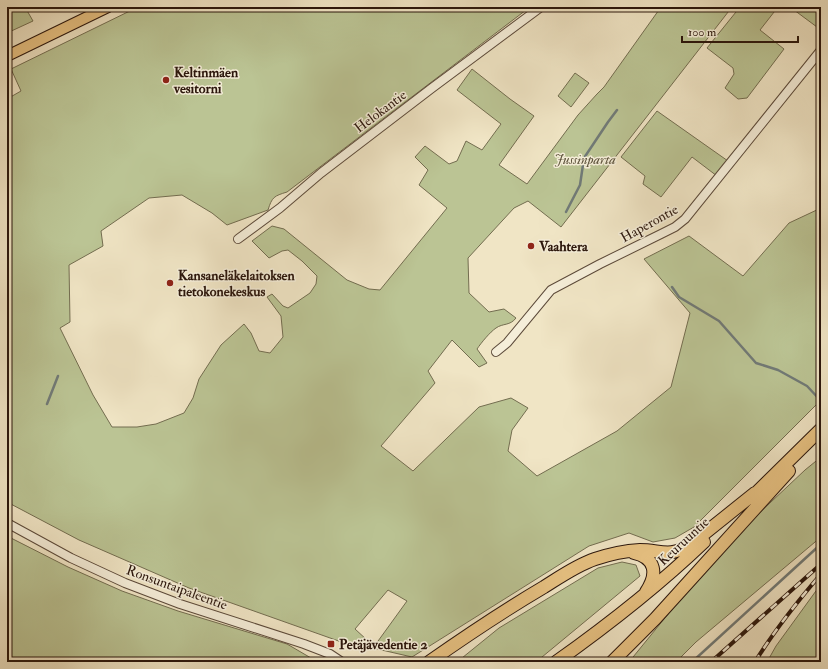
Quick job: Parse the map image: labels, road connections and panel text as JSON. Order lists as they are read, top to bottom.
{
  "streets": {
    "highway": ["Keuruuntie"],
    "street": ["Helokantie", "Haperontie", "Ronsuntaipaleentie"]
  },
  "parks": ["Jussinparta"],
  "places": {
    "other": ["Keltinmäen vesitorni", "Vaahtera", "Kansaneläkelaitoksen tietokonekeskus"],
    "transit": ["Petäjävedentie 2"]
  },
  "scale_bar": "100 m"
}
